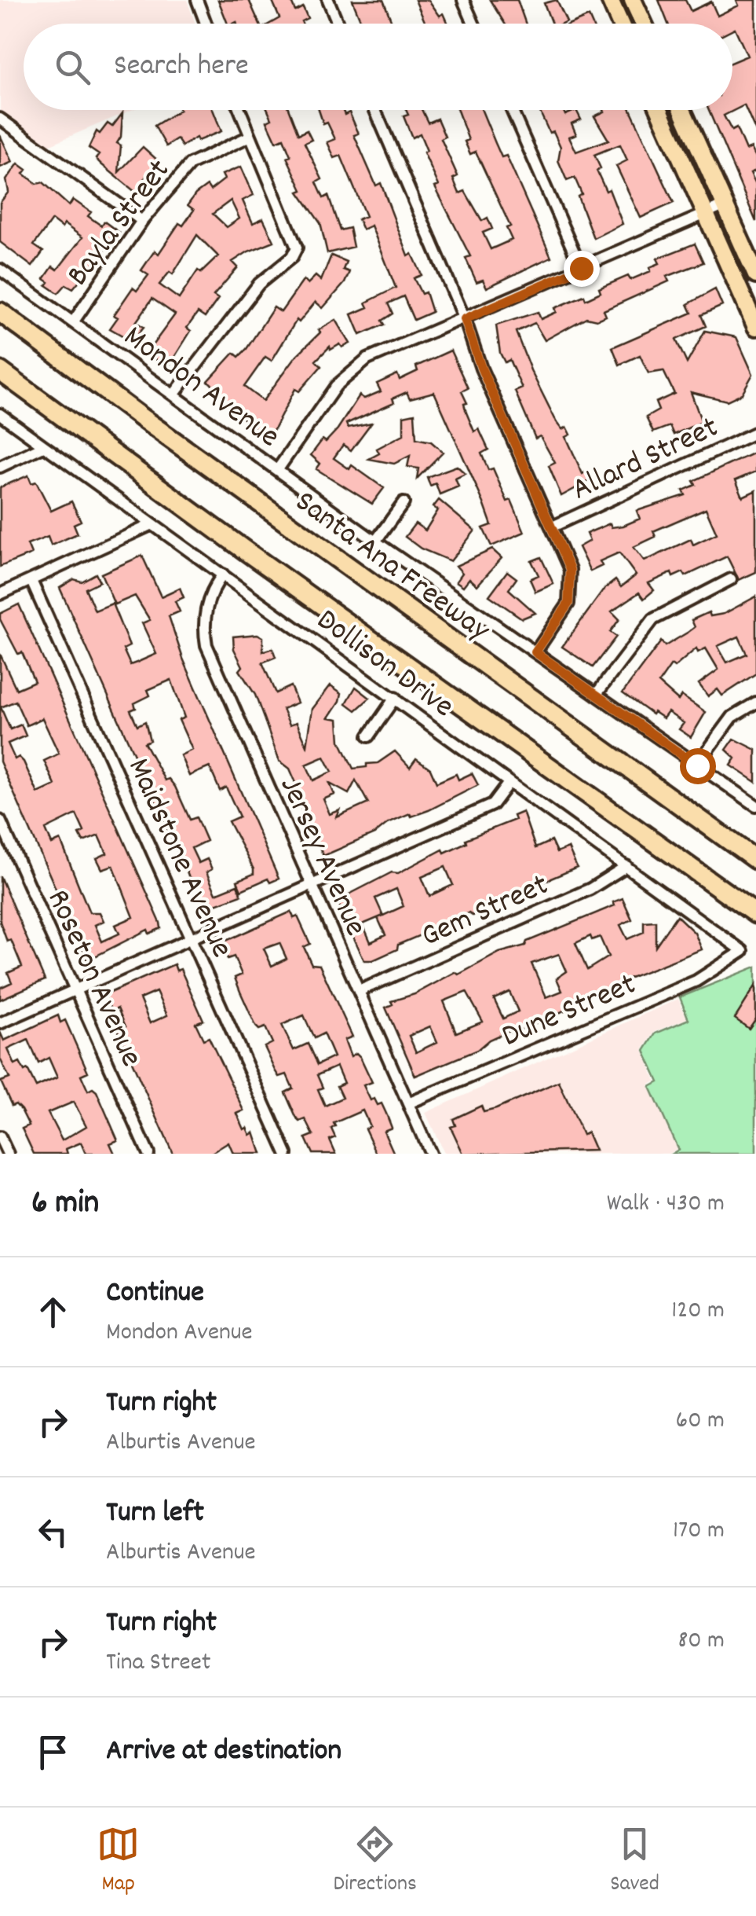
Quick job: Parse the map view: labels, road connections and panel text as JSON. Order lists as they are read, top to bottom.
{
  "streets": {
    "highway": ["Santa Ana Freeway"],
    "street": [
      "Bayla Street",
      "Mondon Avenue",
      "Allard Street",
      "Dollison Drive",
      "Jersey Avenue",
      "Maidstone Avenue",
      "Gem Street",
      "Roseton Avenue",
      "Dune Street"
    ]
  },
  "crossings": [
    ["Bayla Street", "Mondon Avenue"],
    ["Dollison Drive", "Jersey Avenue"],
    ["Dollison Drive", "Gem Street"],
    ["Dollison Drive", "Dune Street"],
    ["Jersey Avenue", "Gem Street"],
    ["Jersey Avenue", "Dune Street"]
  ],
  "page": {
    "search": "Search here",
    "heading": ["6 min", "Walk · 430 m"],
    "list": [
      ["Continue", "Mondon Avenue", "120 m"],
      ["Turn right", "Alburtis Avenue", "60 m"],
      ["Turn left", "Alburtis Avenue", "170 m"],
      ["Turn right", "Tina Street", "80 m"],
      "Arrive at destination"
    ],
    "nav": ["Map", "Directions", "Saved"]
  }
}
